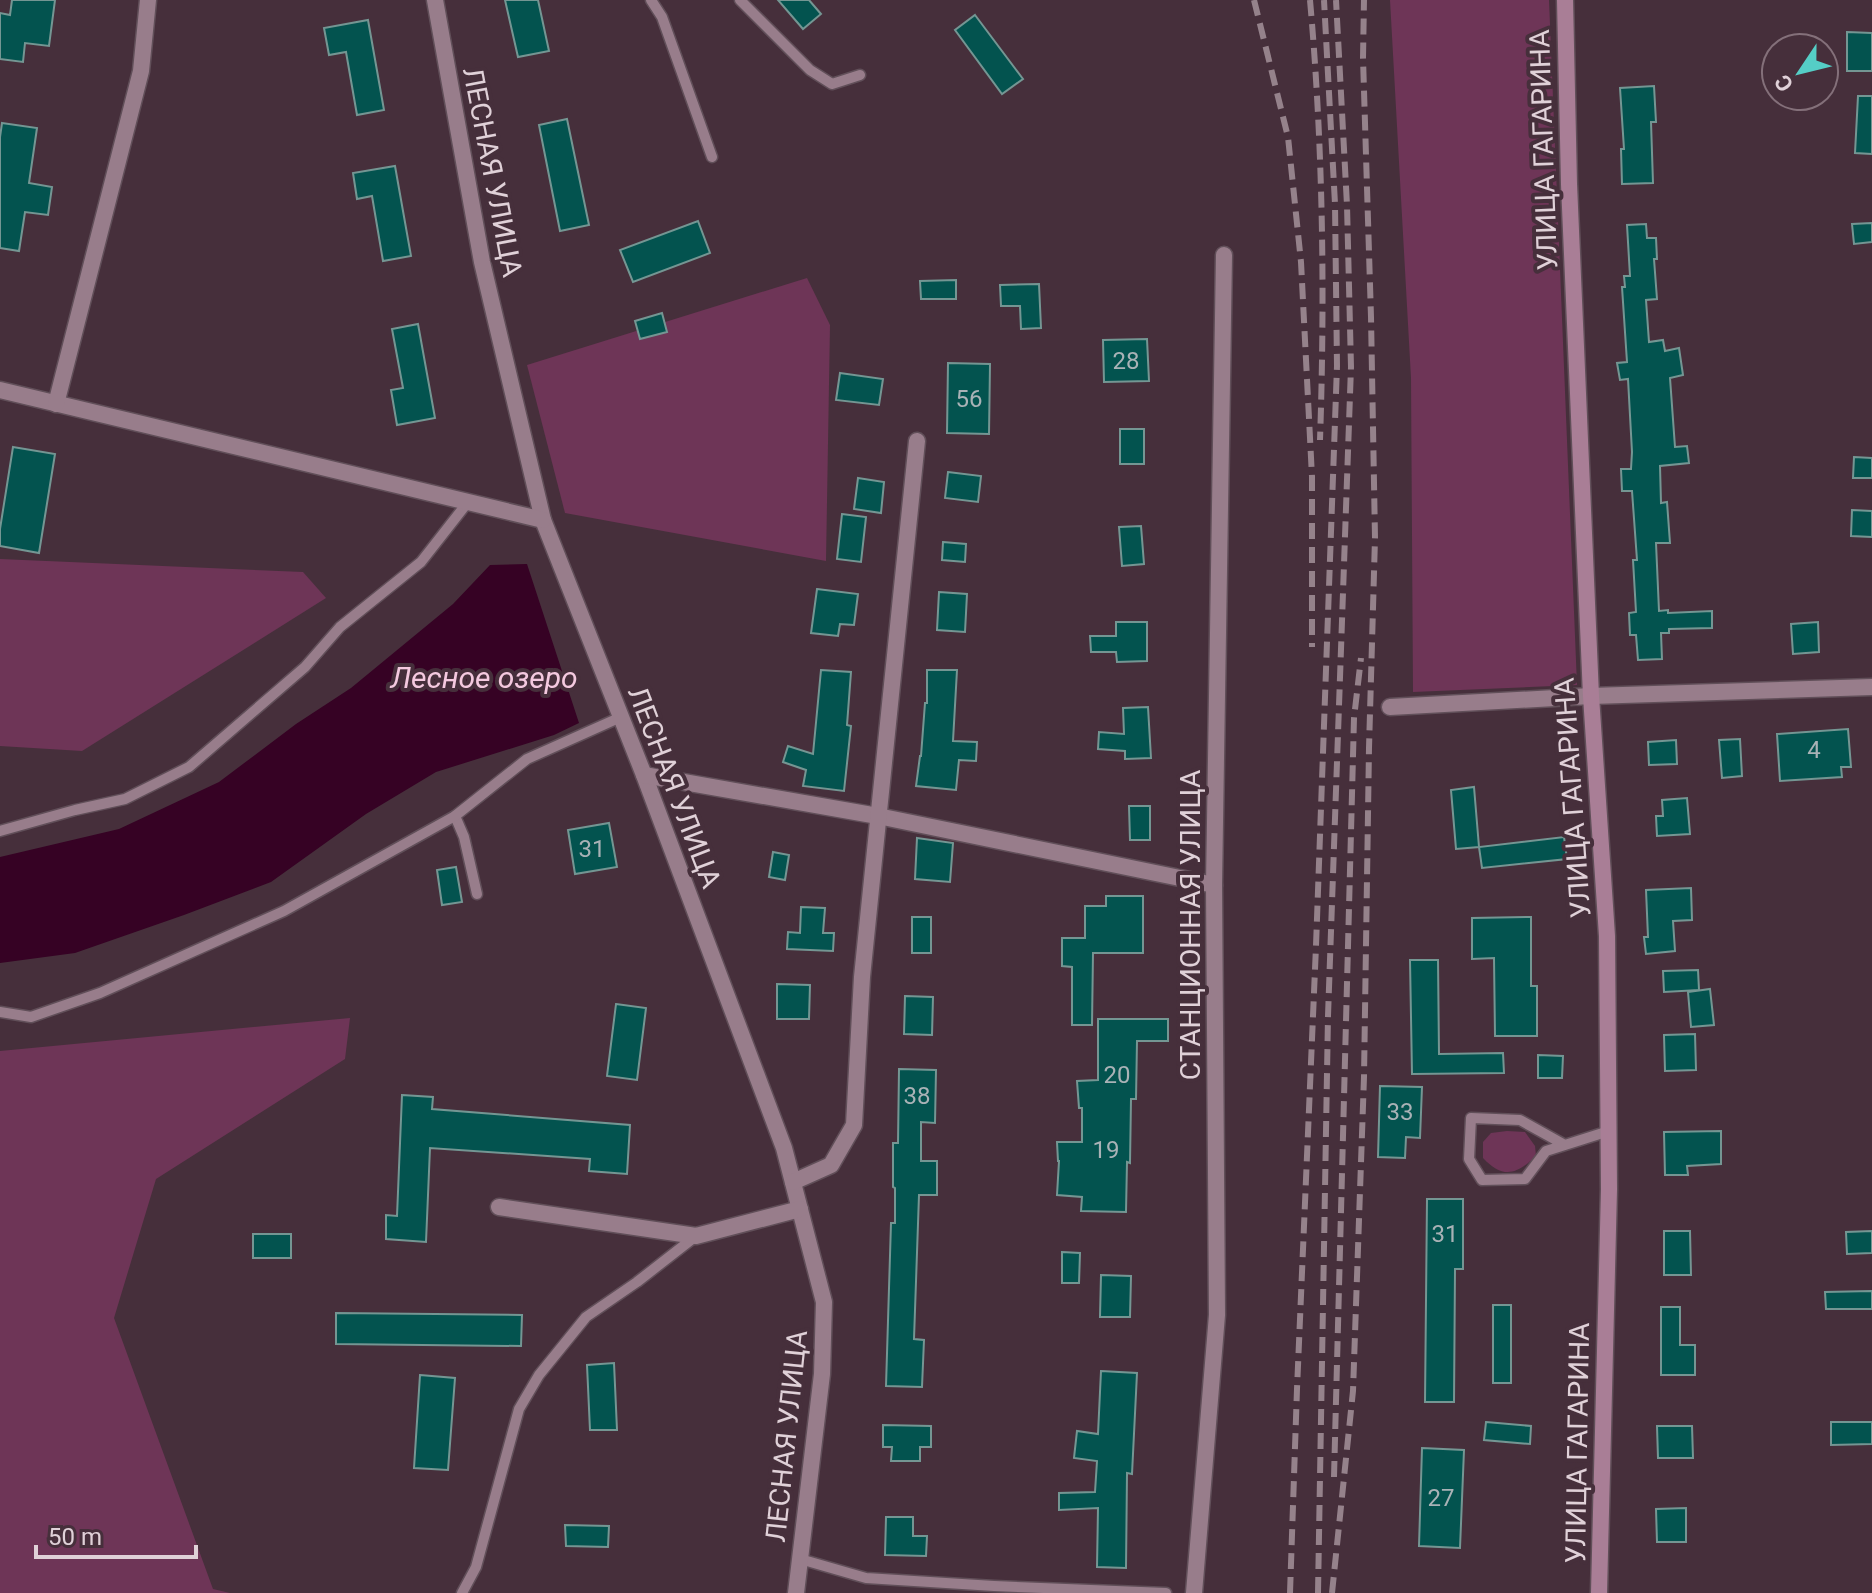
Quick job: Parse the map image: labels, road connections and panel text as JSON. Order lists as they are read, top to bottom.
{
  "streets": {
    "street": ["УЛИЦА ГАГАРИНА", "ЛЕСНАЯ УЛИЦА", "СТАНЦИОННАЯ УЛИЦА"]
  },
  "water": ["Лесное озеро"],
  "house_numbers": [
    "28",
    "56",
    "4",
    "31",
    "20",
    "38",
    "33",
    "19",
    "31",
    "27"
  ],
  "scale_bar": "50 m",
  "north": "bottom left"
}
